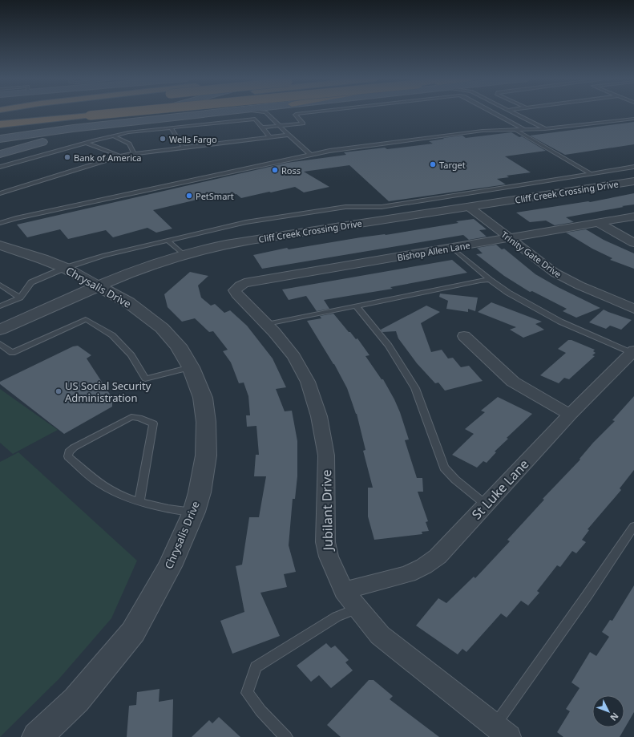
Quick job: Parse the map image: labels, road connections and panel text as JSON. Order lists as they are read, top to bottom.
{
  "streets": {
    "street": [
      "Cliff Creek Crossing Drive",
      "Bishop Allen Lane",
      "Trinity Gate Drive",
      "Chrysalis Drive",
      "St Luke Lane",
      "Jubilant Drive"
    ]
  },
  "crossings": [
    ["Cliff Creek Crossing Drive", "Trinity Gate Drive"],
    ["Cliff Creek Crossing Drive", "Chrysalis Drive"],
    ["Bishop Allen Lane", "Trinity Gate Drive"],
    ["Bishop Allen Lane", "Jubilant Drive"],
    ["St Luke Lane", "Jubilant Drive"]
  ],
  "places": [
    "Wells Fargo",
    "Bank of America",
    "Target",
    "Ross",
    "PetSmart",
    "US Social Security Administration"
  ],
  "north": "bottom right"
}
